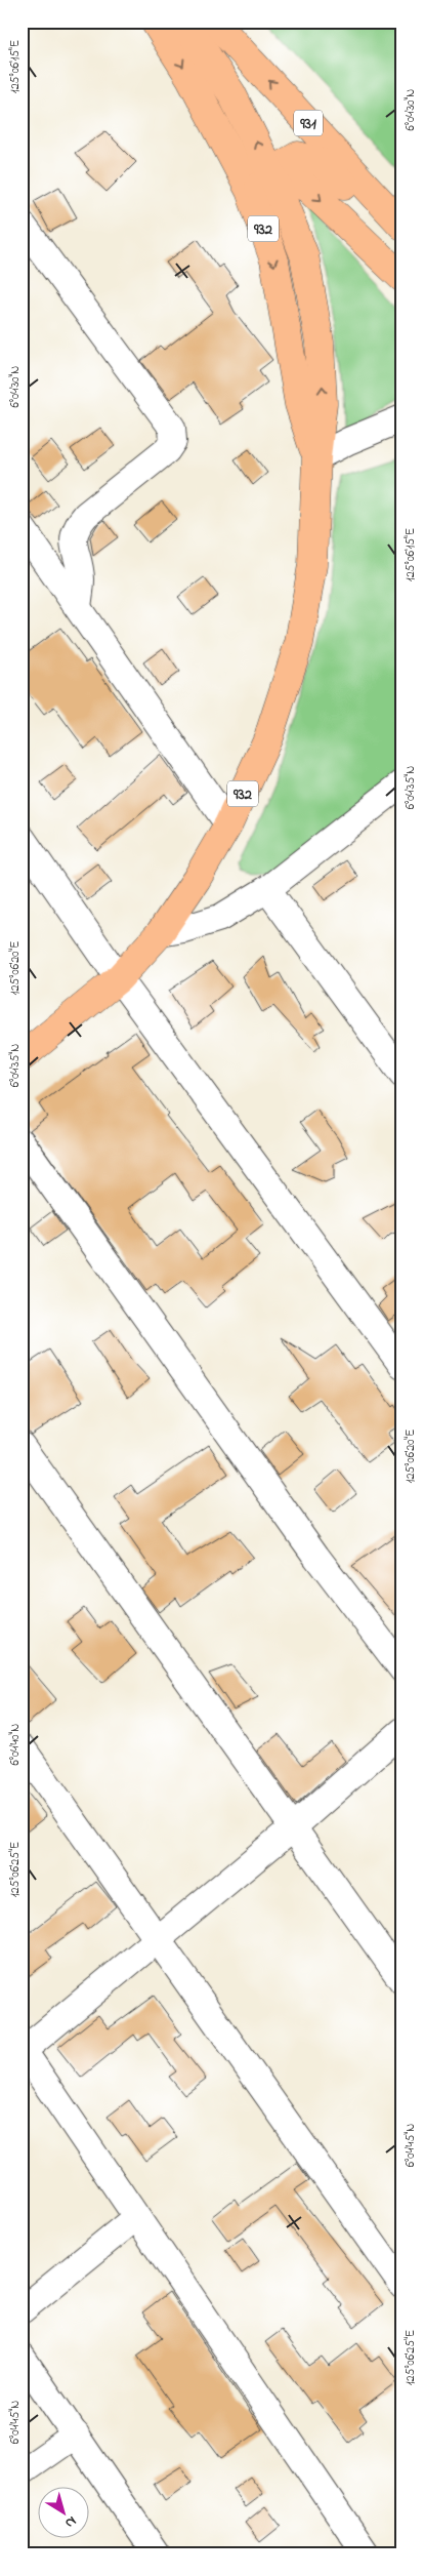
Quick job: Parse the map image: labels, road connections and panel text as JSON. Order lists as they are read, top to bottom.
{
  "streets": {
    "main road": ["931", "932"]
  },
  "north": "bottom right",
  "coordinates": [
    "125°06'15\"E",
    "6°04'30\"N",
    "6°04'35\"N",
    "125°06'20\"E",
    "6°04'40\"N",
    "125°06'25\"E",
    "6°04'45\"N"
  ]
}
